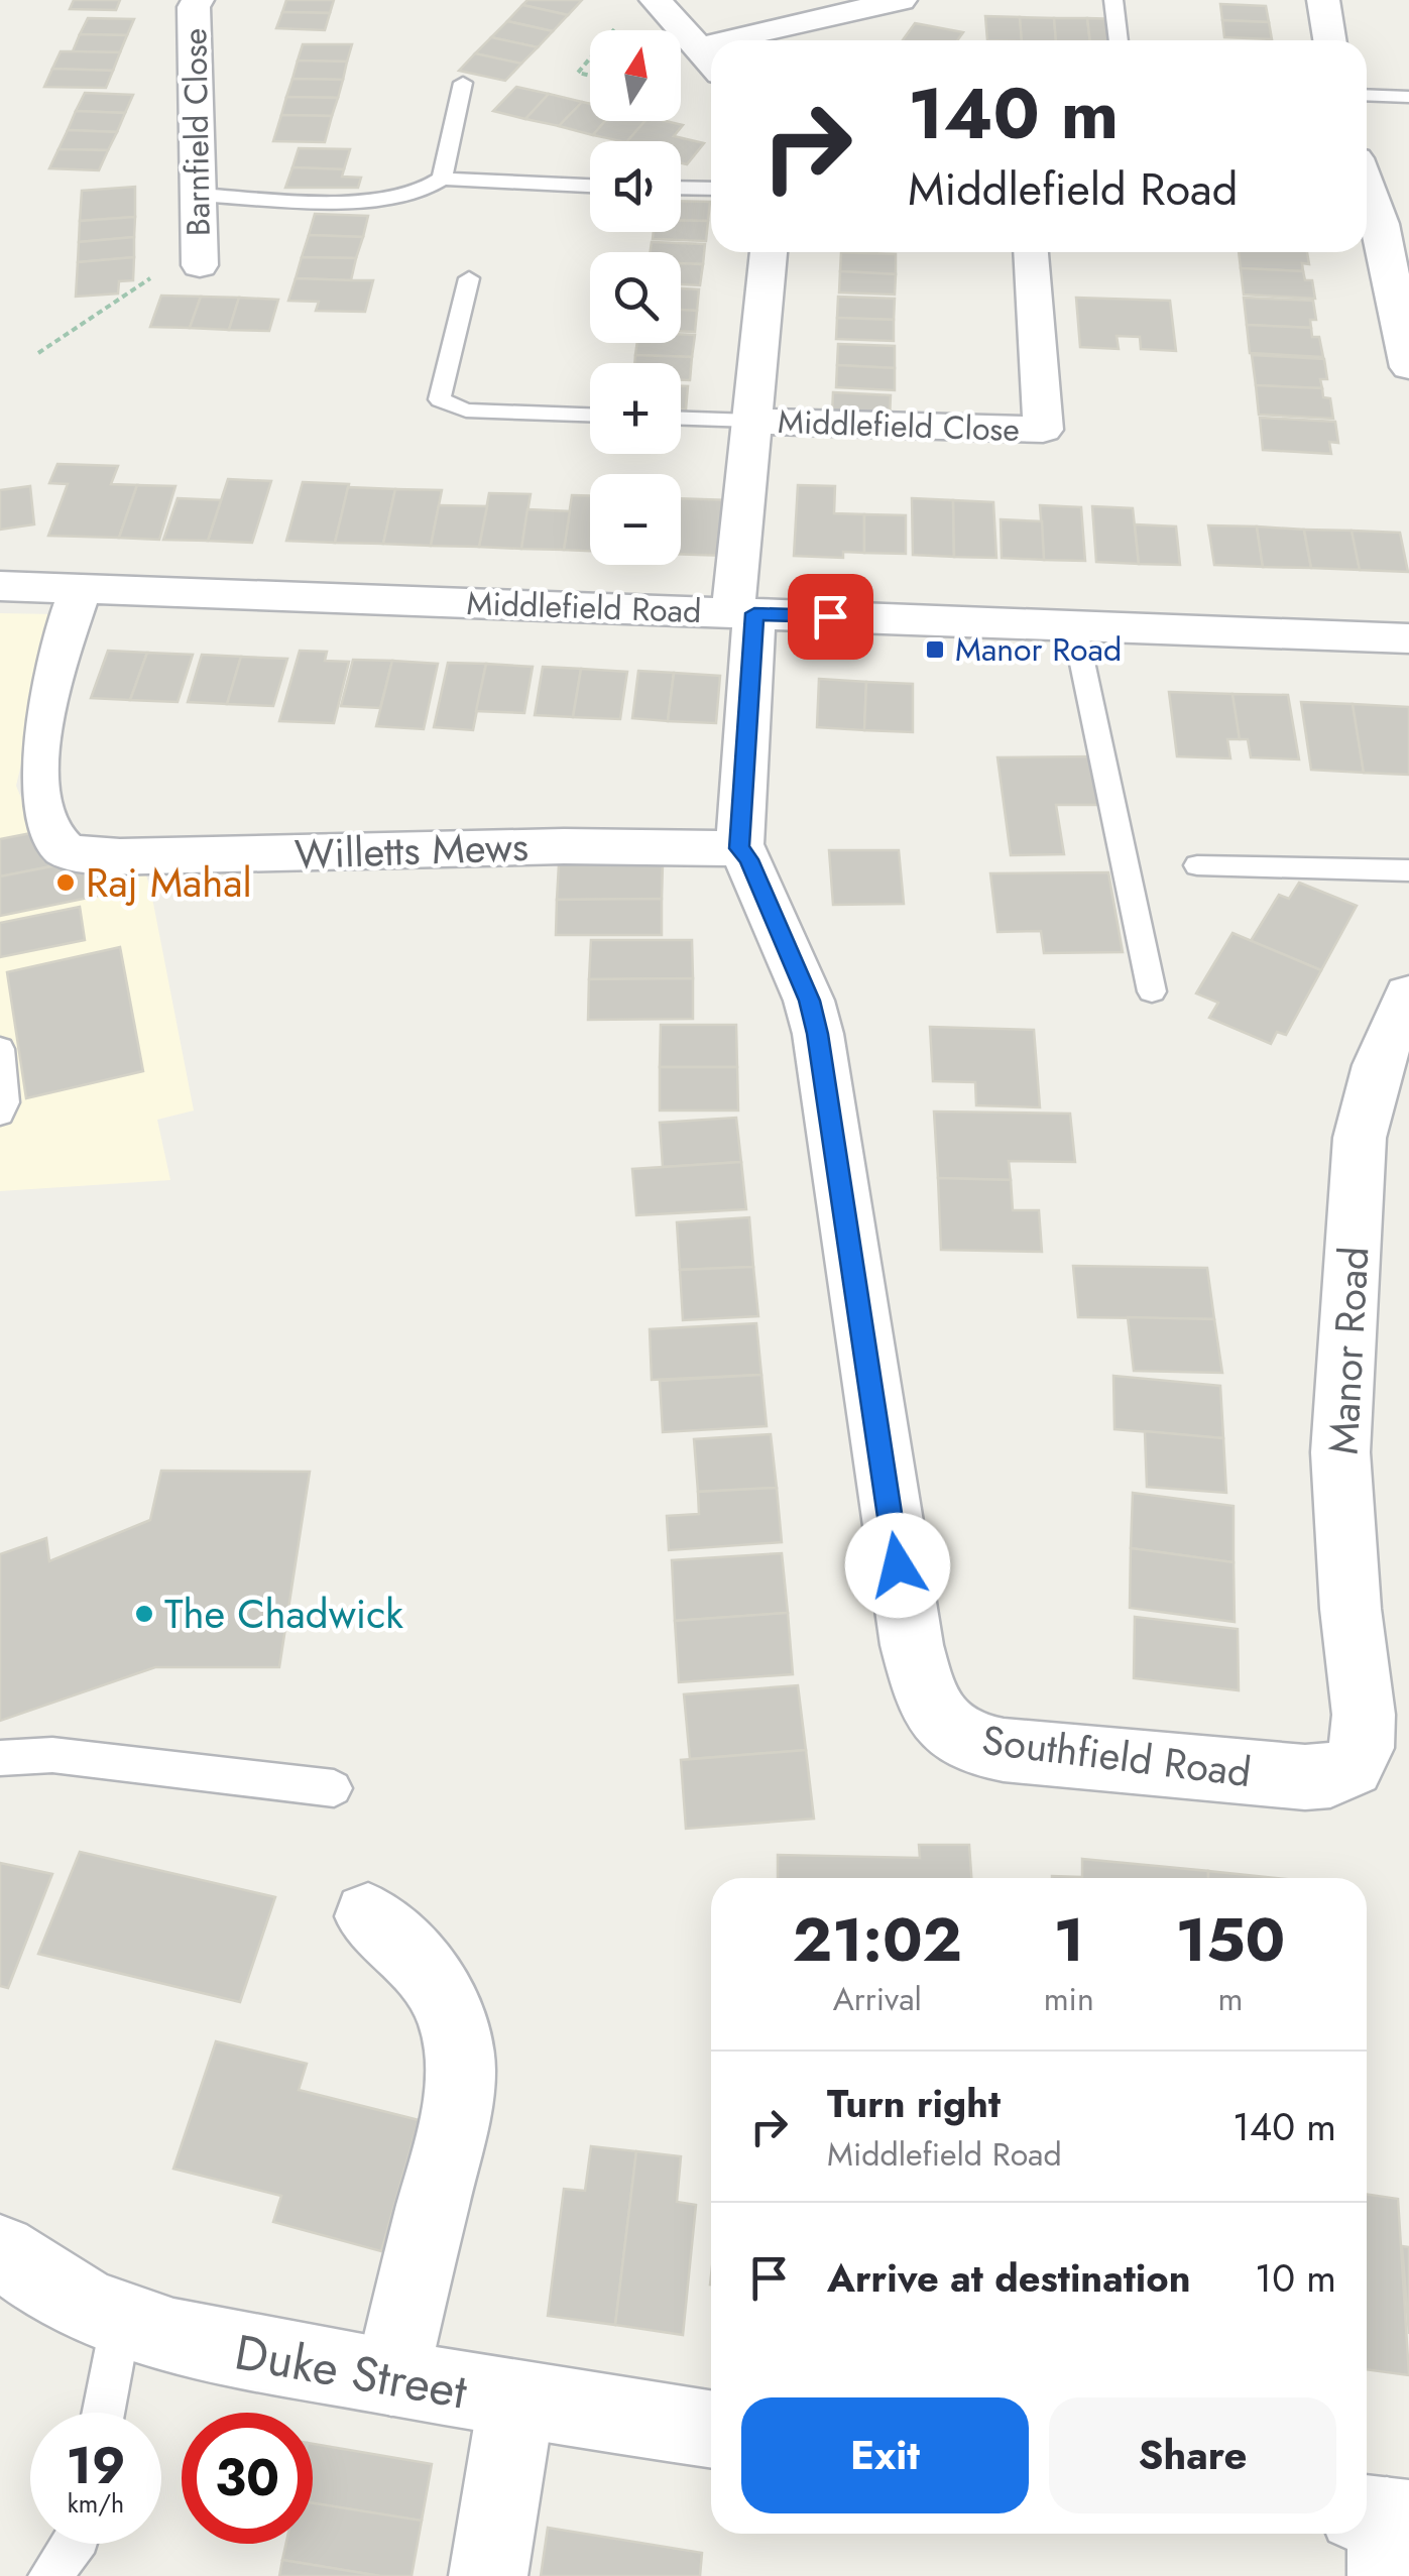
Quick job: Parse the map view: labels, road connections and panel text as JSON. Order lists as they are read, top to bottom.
{
  "streets": {
    "street": [
      "Barnfield Close",
      "Middlefield Close",
      "Middlefield Road",
      "Willetts Mews",
      "Manor Road",
      "Southfield Road",
      "Duke Street"
    ]
  },
  "crossings": [
    ["Middlefield Road", "Willetts Mews"],
    ["Willetts Mews", "Southfield Road"],
    ["Manor Road", "Southfield Road"]
  ],
  "places": {
    "transit": ["Manor Road"],
    "other": ["Raj Mahal", "The Chadwick"]
  },
  "north": "top",
  "page": {
    "map_buttons": ["+", "−"],
    "turn": ["140 m", "Middlefield Road"],
    "eta": [
      "21:02",
      "Arrival",
      "1",
      "min",
      "150",
      "m"
    ],
    "list": [
      {
        "name": "Turn right",
        "note": "Middlefield Road",
        "value": "140 m"
      },
      {
        "name": "Arrive at destination",
        "value": "10 m"
      }
    ],
    "buttons": ["Exit", "Share"],
    "speed": "19 km/h",
    "limit": "30"
  }
}
